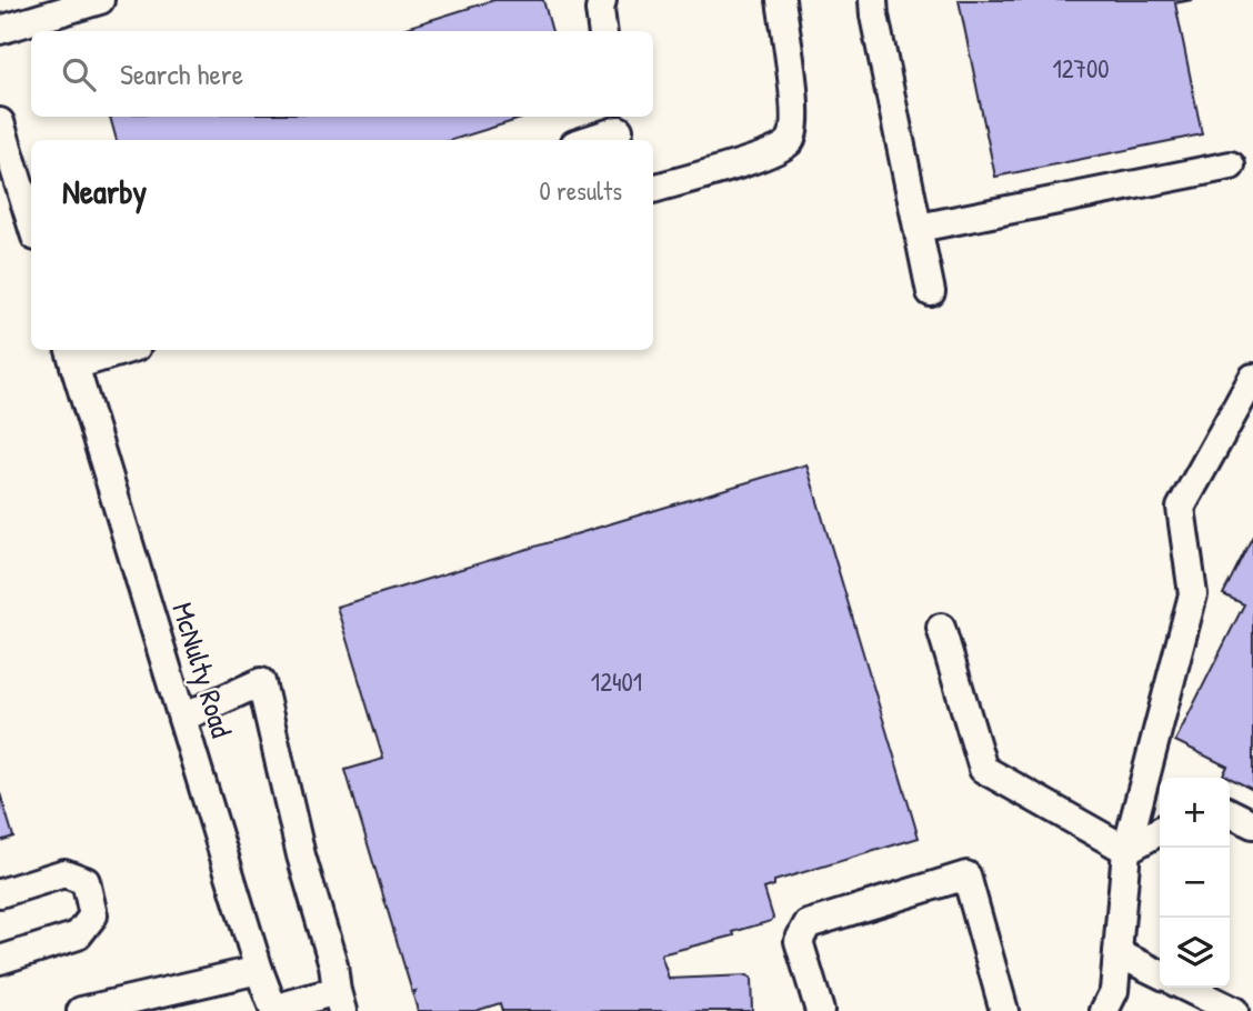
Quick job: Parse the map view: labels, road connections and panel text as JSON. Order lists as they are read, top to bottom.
{
  "streets": {
    "street": ["McNulty Road"]
  },
  "house_numbers": ["12700", "12401"],
  "page": {
    "search": "Search here",
    "heading": ["Nearby", "0 results"],
    "map_buttons": ["+", "−"]
  }
}
